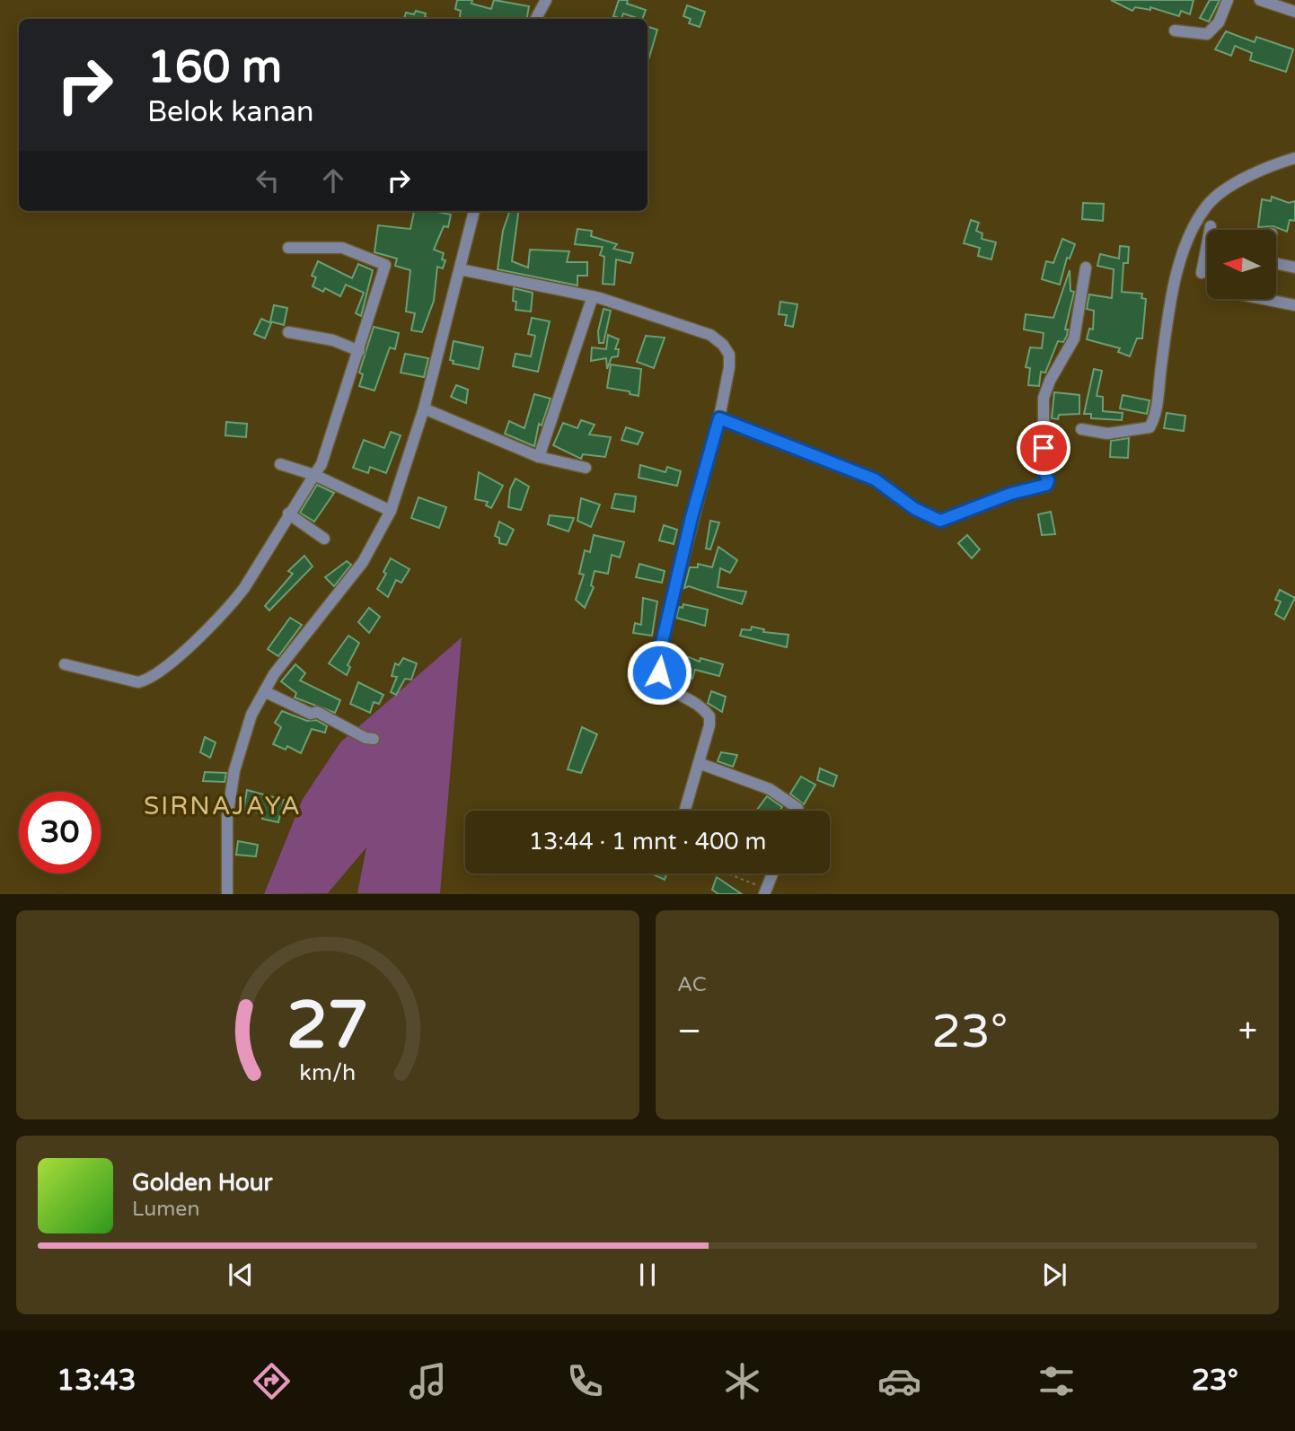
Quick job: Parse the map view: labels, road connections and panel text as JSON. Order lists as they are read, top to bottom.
{
  "districts": ["SIRNAJAYA"],
  "north": "left",
  "page": {
    "turn": ["160 m", "Belok kanan"],
    "limit": "30",
    "trip": "13:44 · 1 mnt · 400 m",
    "tile": "AC",
    "heat": ["−", "23°", "+"],
    "song": ["Golden Hour", "Lumen"],
    "tabs": ["13:43", "23°"],
    "gauge": ["27", "km/h"]
  }
}
